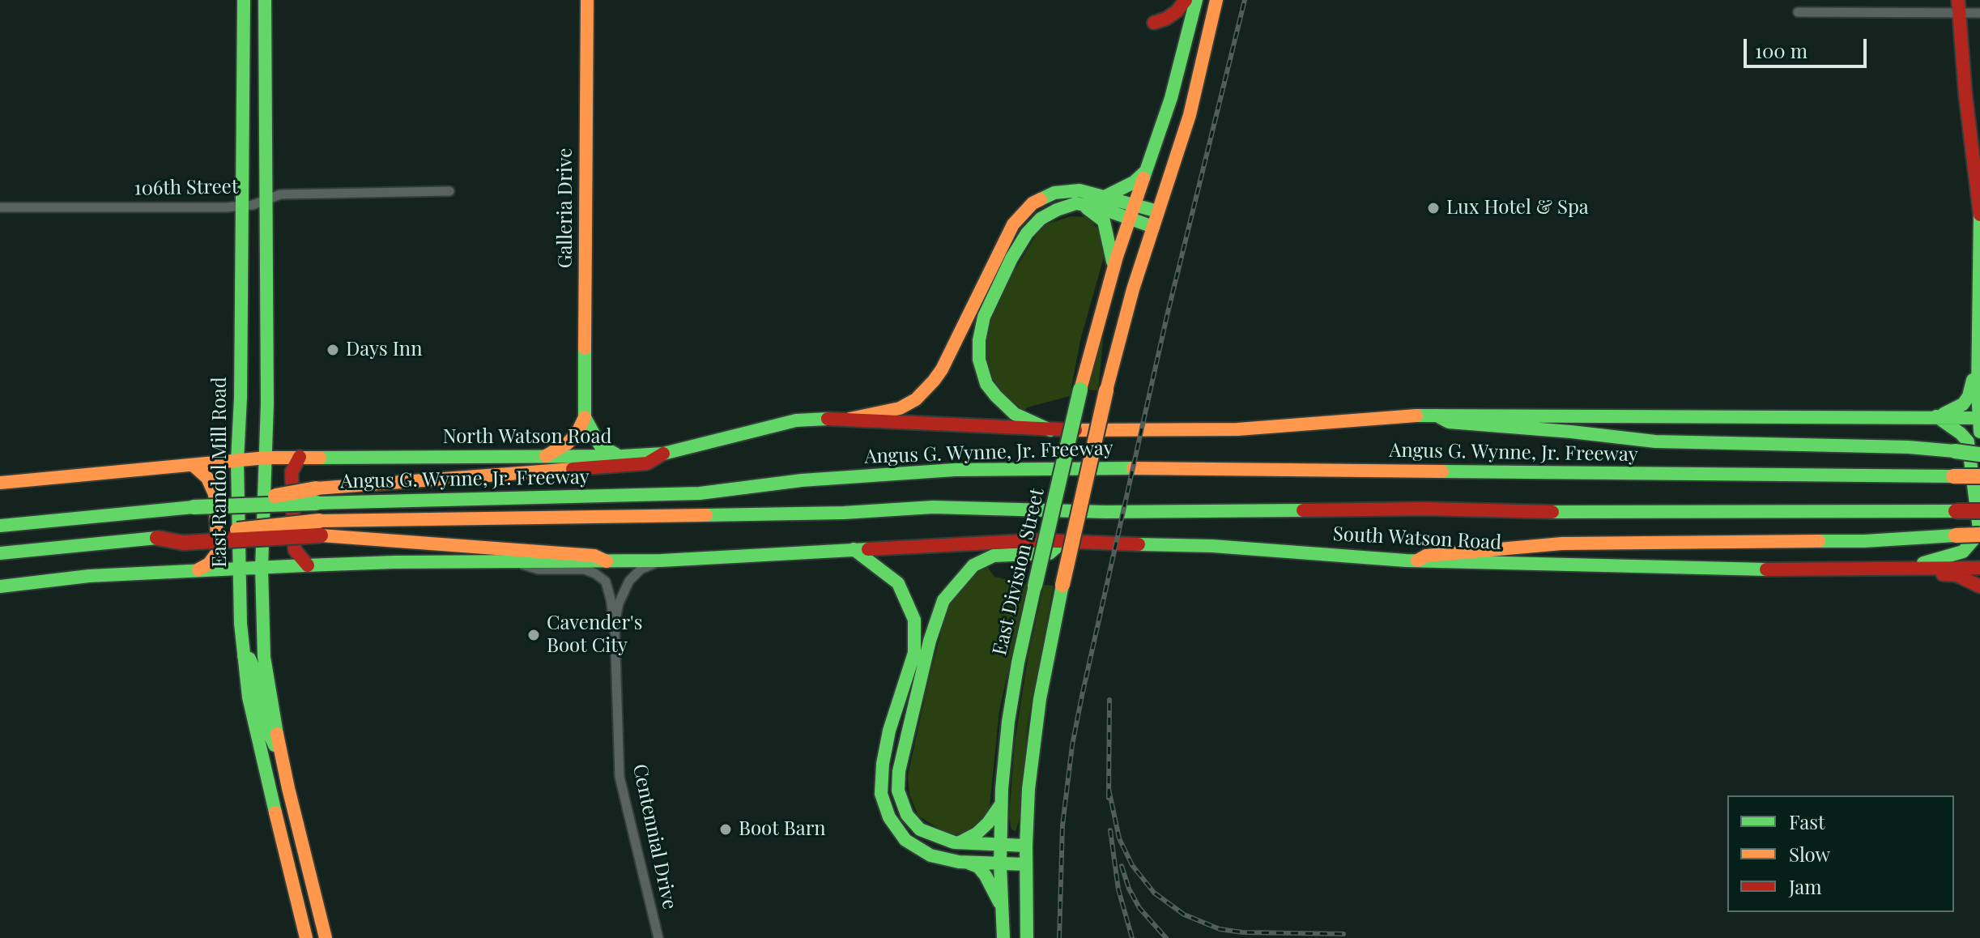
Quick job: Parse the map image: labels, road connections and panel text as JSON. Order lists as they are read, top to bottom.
{
  "streets": {
    "main road": [
      "Galleria Drive",
      "North Watson Road",
      "Angus G. Wynne, Jr. Freeway",
      "East Randol Mill Road",
      "South Watson Road",
      "East Division Street"
    ],
    "street": ["106th Street", "Centennial Drive"]
  },
  "crossings": [
    ["106th Street", "East Randol Mill Road"],
    ["North Watson Road", "East Randol Mill Road"]
  ],
  "places": [
    "Lux Hotel & Spa",
    "Days Inn",
    "Cavender's Boot City",
    "Boot Barn"
  ],
  "legend": ["Fast", "Slow", "Jam"],
  "scale_bar": "100 m"
}
